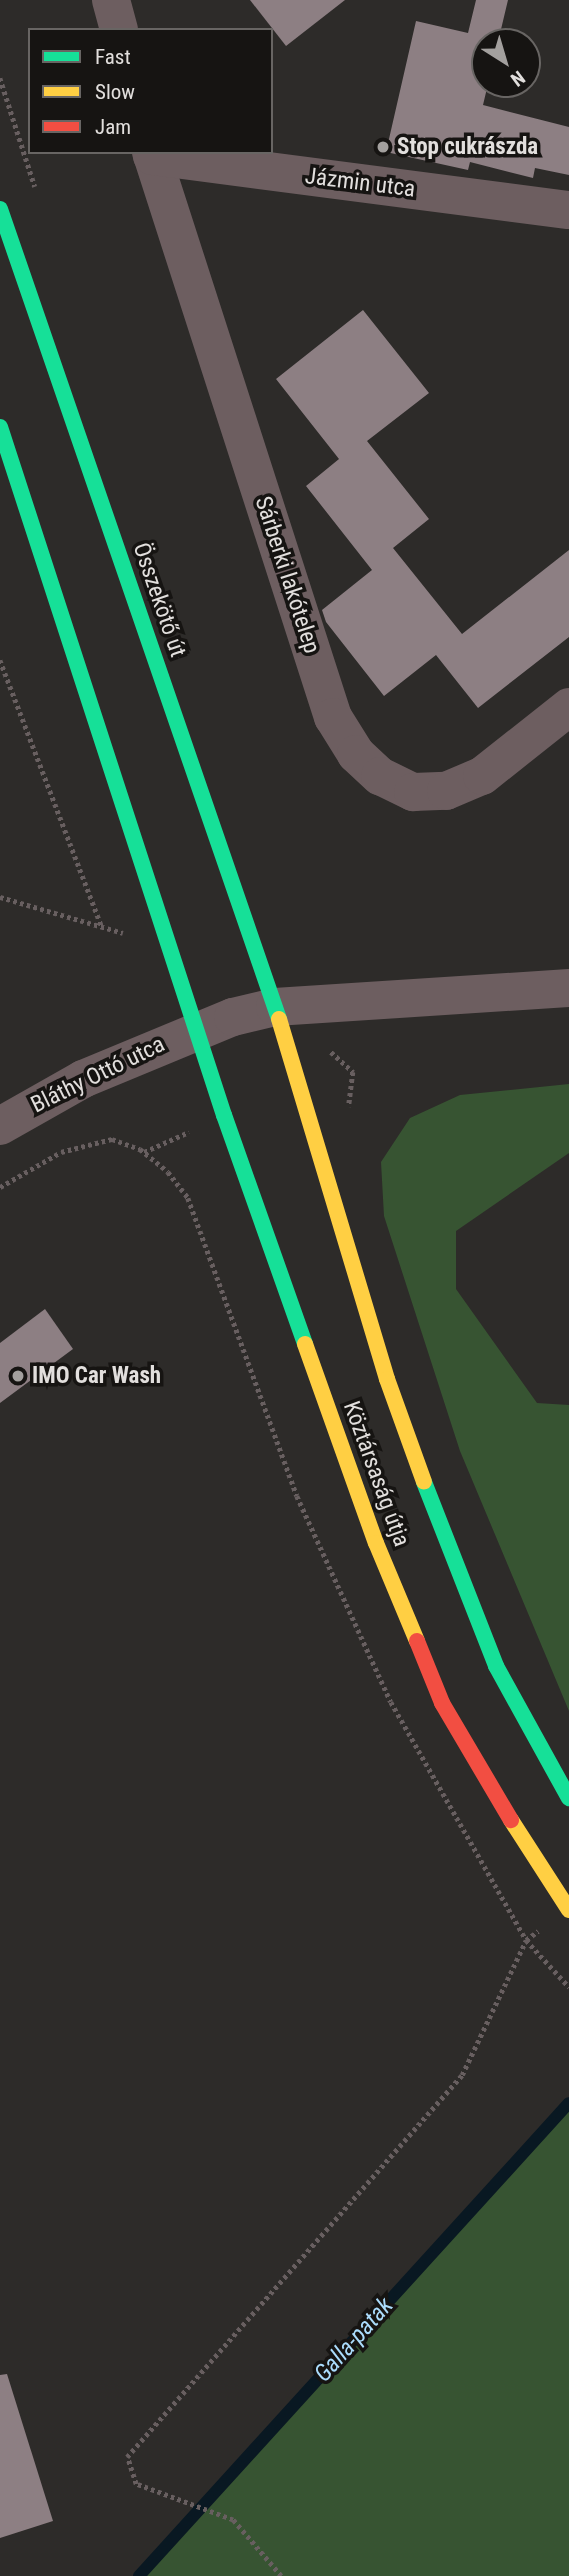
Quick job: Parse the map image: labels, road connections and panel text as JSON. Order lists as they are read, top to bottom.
{
  "streets": {
    "street": [
      "Jázmin utca",
      "Sárberki lakótelep",
      "Összekötő út",
      "Bláthy Ottó utca",
      "Köztársaság útja"
    ]
  },
  "crossings": [
    ["Jázmin utca", "Sárberki lakótelep"],
    ["Összekötő út", "Bláthy Ottó utca"],
    ["Összekötő út", "Köztársaság útja"],
    ["Bláthy Ottó utca", "Köztársaság útja"]
  ],
  "water": ["Galla-patak"],
  "places": ["Stop cukrászda", "IMO Car Wash"],
  "legend": ["Fast", "Slow", "Jam"],
  "north": "bottom right"
}
